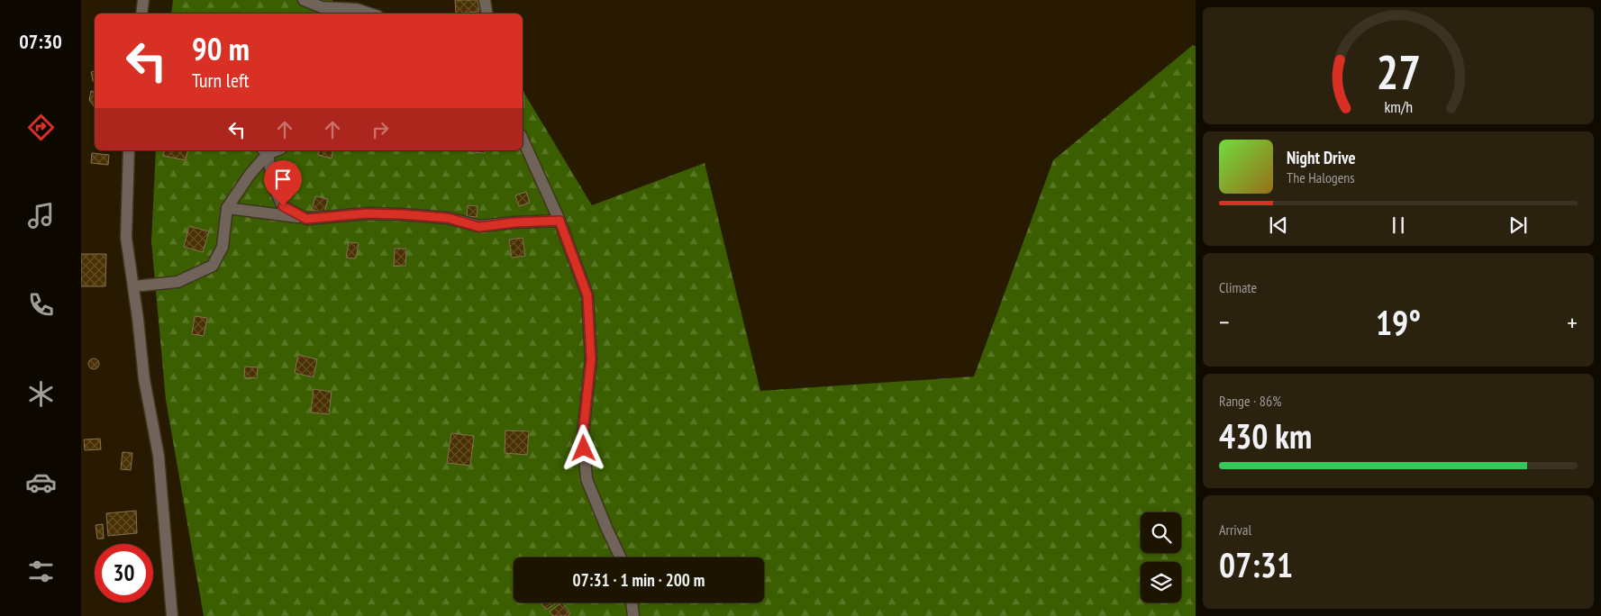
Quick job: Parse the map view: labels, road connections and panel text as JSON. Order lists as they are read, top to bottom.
{
  "page": {
    "tabs": "07:30",
    "turn": ["90 m", "Turn left"],
    "song": ["Night Drive", "The Halogens"],
    "tile": [
      "Climate",
      ["Range · 86%", "430 km"],
      ["Arrival", "07:31"]
    ],
    "heat": ["−", "19°", "+"],
    "limit": "30",
    "trip": "07:31 · 1 min · 200 m",
    "gauge": ["27", "km/h"]
  }
}
